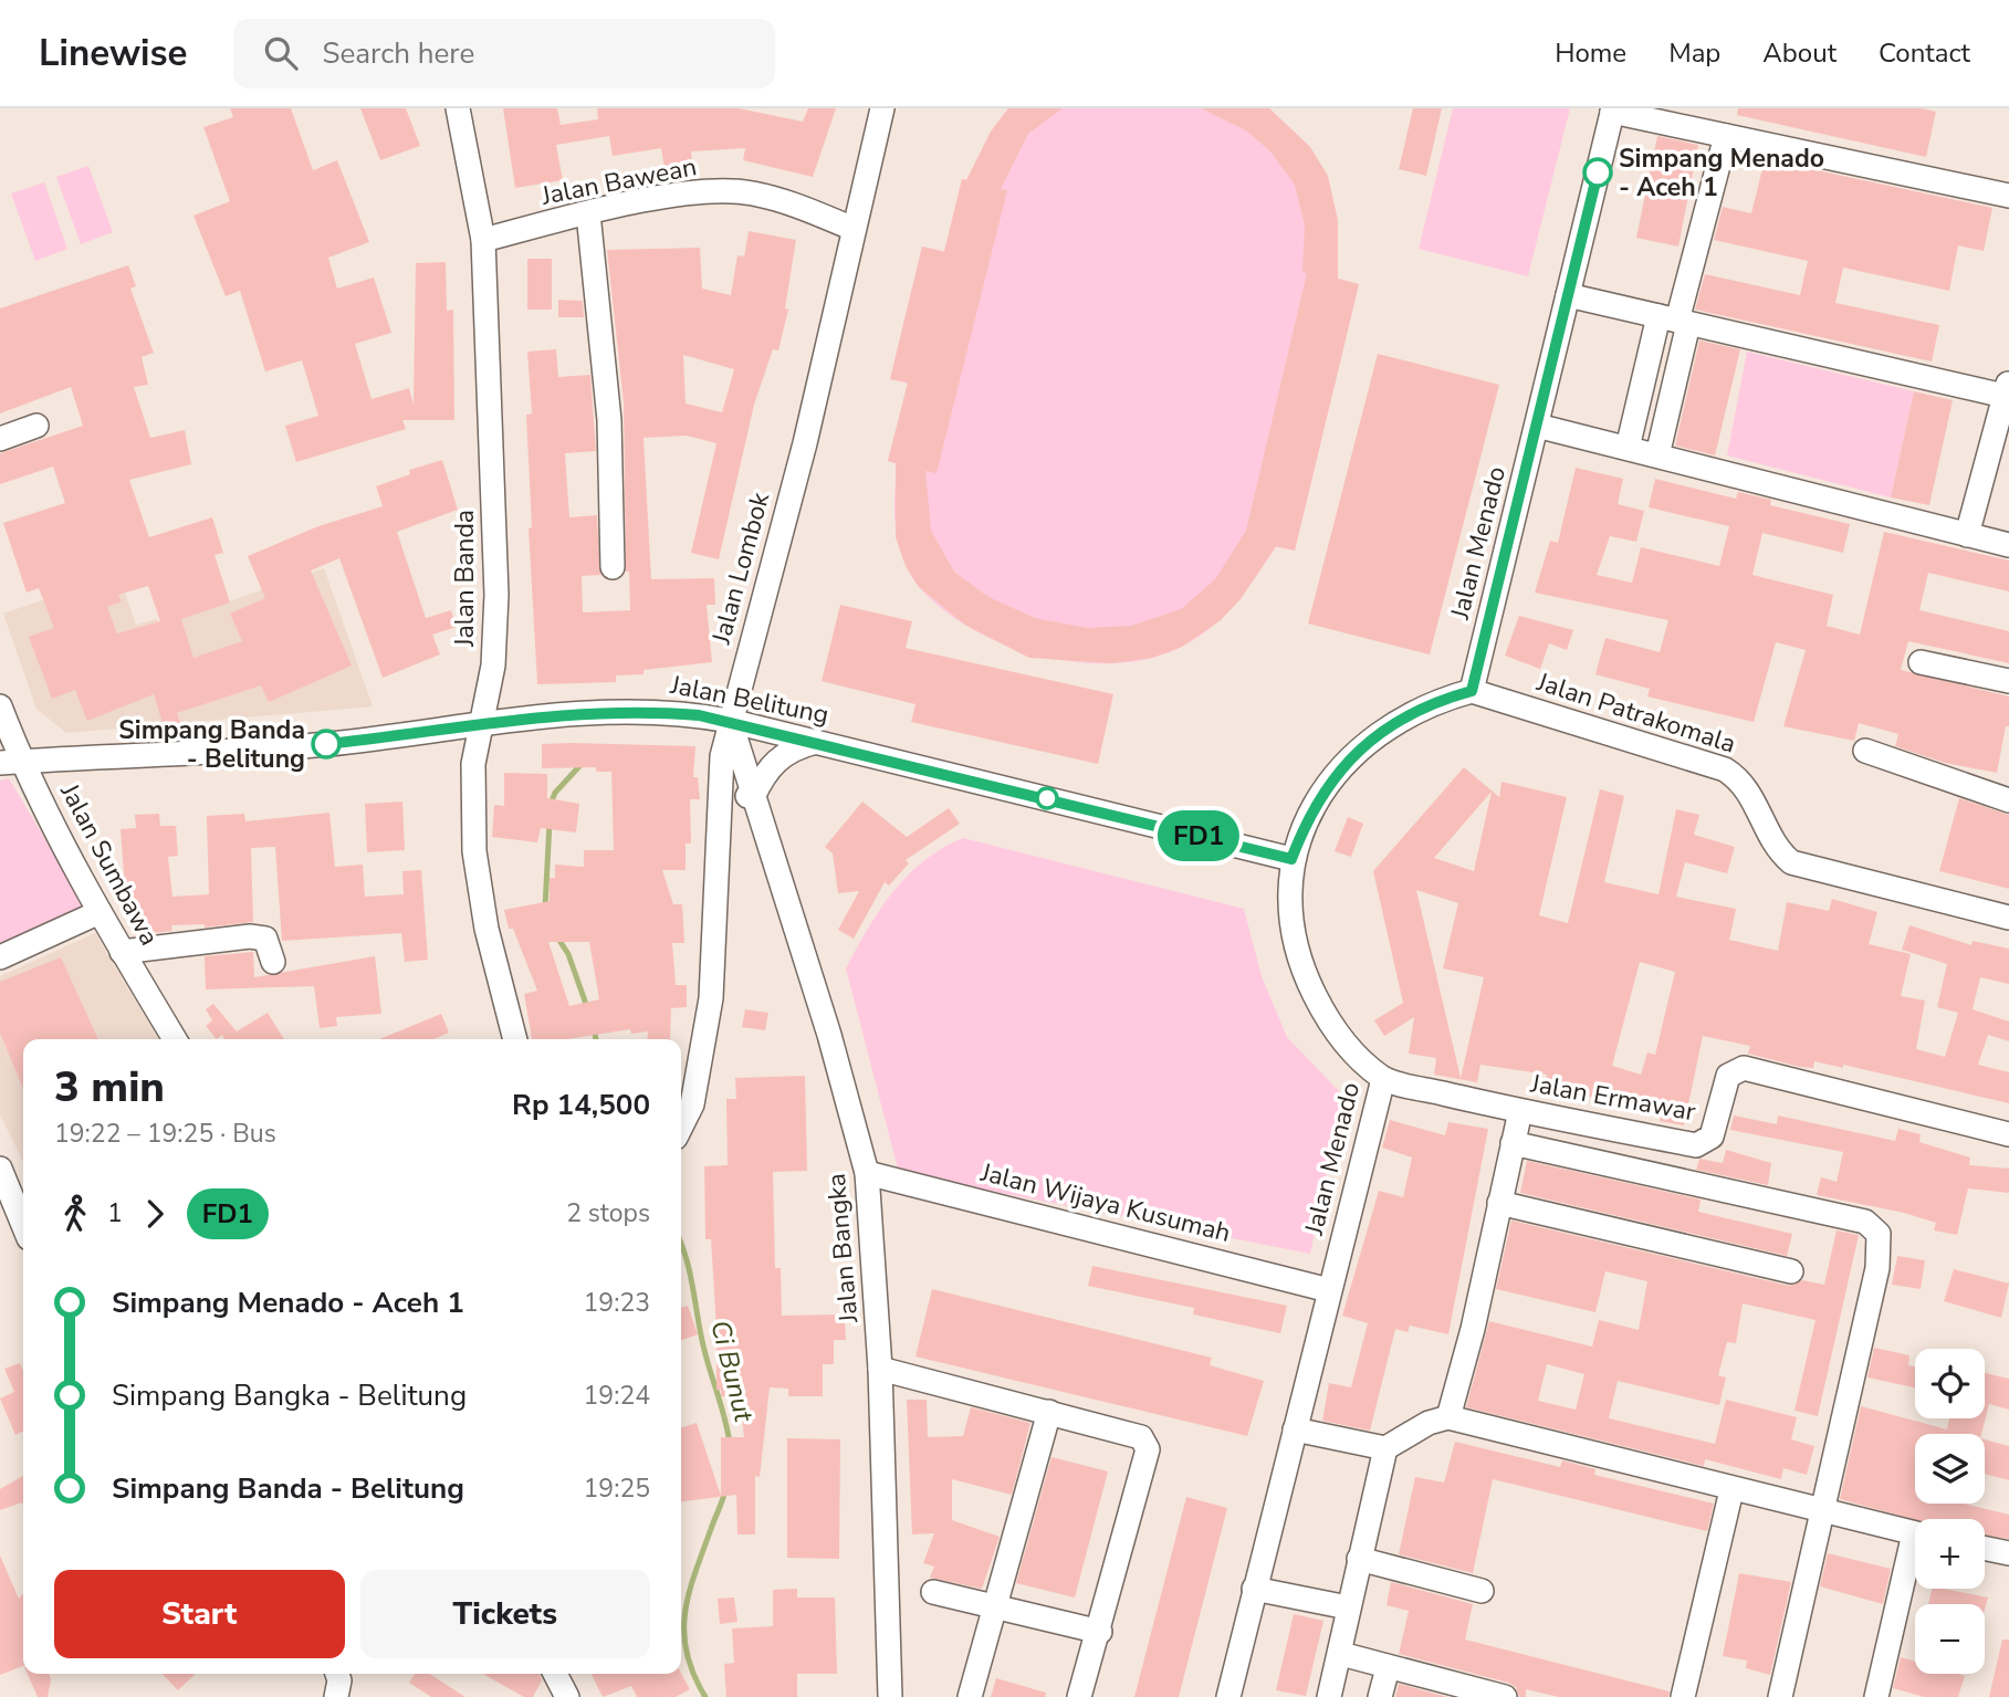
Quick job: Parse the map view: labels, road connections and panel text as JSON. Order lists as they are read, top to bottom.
{
  "streets": {
    "street": [
      "Jalan Bawean",
      "Jalan Menado",
      "Jalan Lombok",
      "Jalan Banda",
      "Jalan Belitung",
      "Jalan Patrakomala",
      "Jalan Sumbawa",
      "Jalan Ermawar",
      "Jalan Wijaya Kusumah",
      "Jalan Bangka"
    ]
  },
  "crossings": [
    ["Jalan Bawean", "Jalan Lombok"],
    ["Jalan Bawean", "Jalan Banda"],
    ["Jalan Menado", "Jalan Belitung"],
    ["Jalan Menado", "Jalan Patrakomala"],
    ["Jalan Menado", "Jalan Ermawar"],
    ["Jalan Menado", "Jalan Wijaya Kusumah"],
    ["Jalan Lombok", "Jalan Belitung"],
    ["Jalan Lombok", "Jalan Bangka"],
    ["Jalan Banda", "Jalan Belitung"],
    ["Jalan Belitung", "Jalan Sumbawa"],
    ["Jalan Belitung", "Jalan Bangka"],
    ["Jalan Wijaya Kusumah", "Jalan Bangka"]
  ],
  "water": ["Ci Bunut"],
  "places": ["Simpang Menado - Aceh 1", "Simpang Banda - Belitung"],
  "lines": ["bus line FD1"],
  "page": {
    "header": "Linewise",
    "search": "Search here",
    "nav": [
      "Home",
      "Map",
      "About",
      "Contact"
    ],
    "on_map": "FD1",
    "heading": ["3 min", "19:22 – 19:25 · Bus", "Rp 14,500"],
    "legs": ["1", "FD1", "2 stops"],
    "list": [
      {
        "name": "Simpang Menado - Aceh 1",
        "value": "19:23"
      },
      {
        "name": "Simpang Bangka - Belitung",
        "value": "19:24"
      },
      {
        "name": "Simpang Banda - Belitung",
        "value": "19:25"
      }
    ],
    "map_buttons": ["+", "−"],
    "buttons": ["Start", "Tickets"]
  }
}
